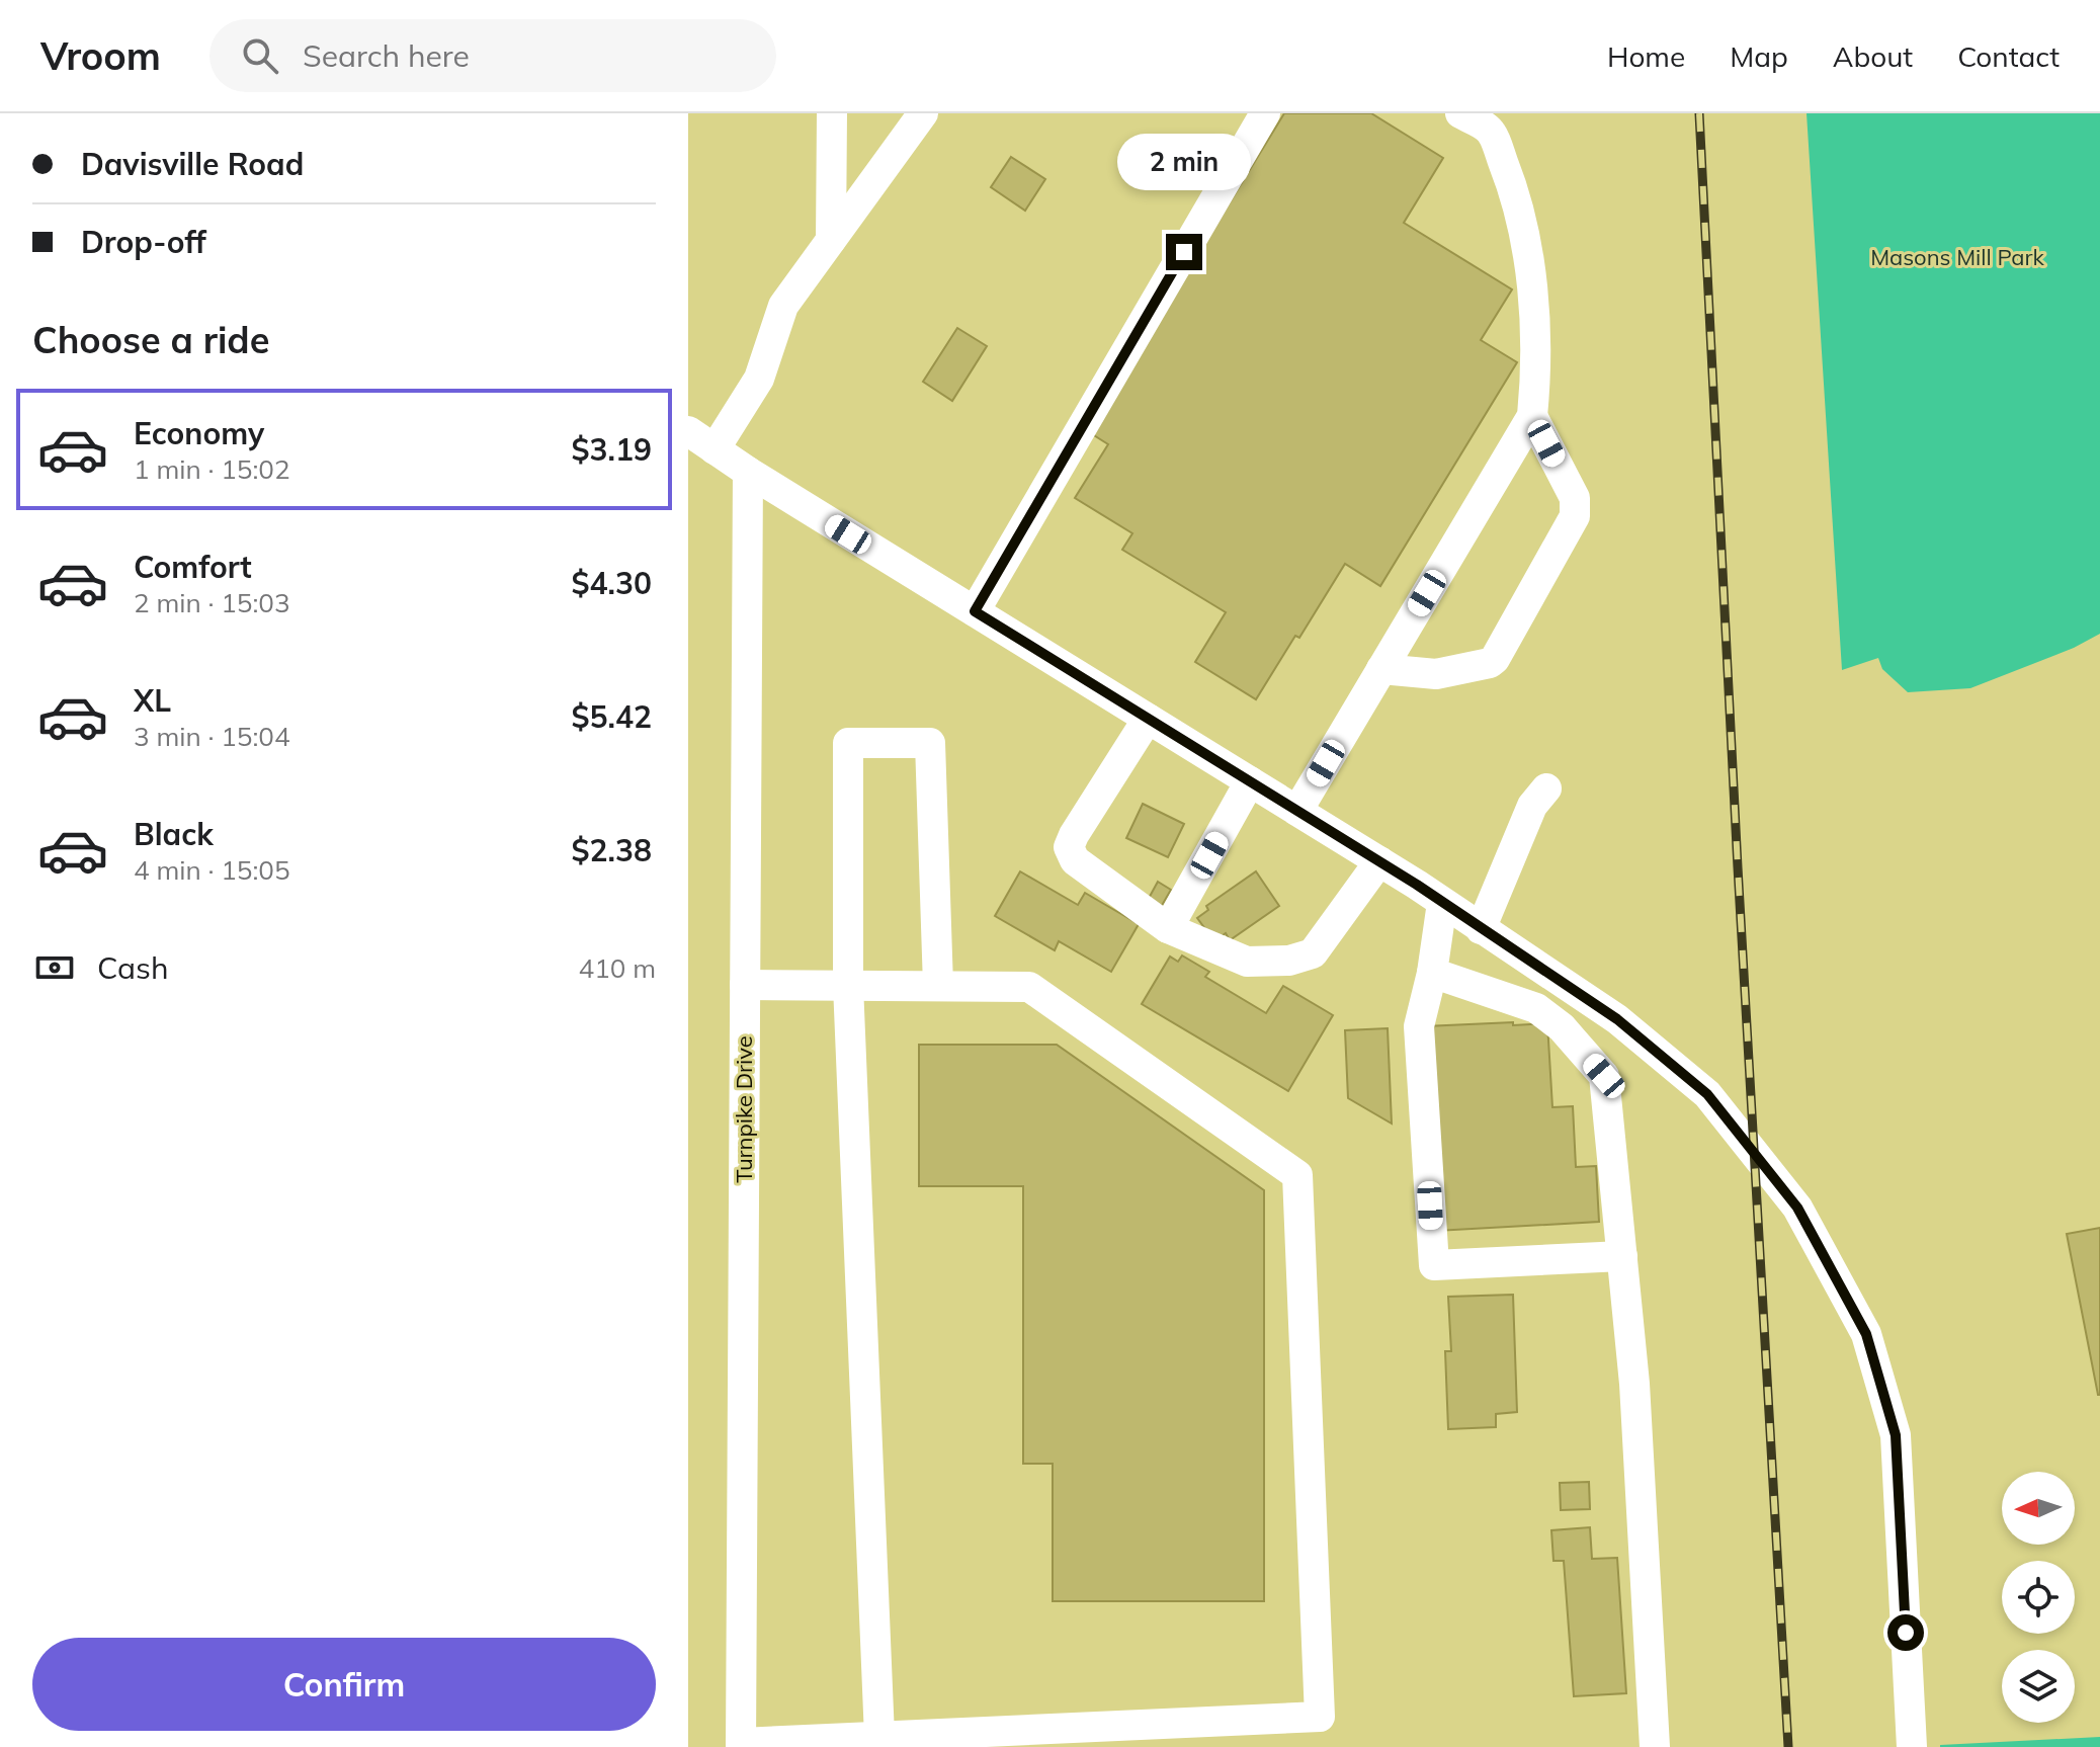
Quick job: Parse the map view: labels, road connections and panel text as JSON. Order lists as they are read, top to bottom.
{
  "streets": {
    "street": ["Turnpike Drive"]
  },
  "parks": ["Masons Mill Park"],
  "north": "left",
  "page": {
    "header": "Vroom",
    "search": "Search here",
    "nav": [
      "Home",
      "Map",
      "About",
      "Contact"
    ],
    "banner": ["Davisville Road", "Drop-off"],
    "bubble": "2 min",
    "heading": "Choose a ride",
    "list": [
      {
        "name": "Economy",
        "note": "1 min · 15:02",
        "value": "$3.19"
      },
      {
        "name": "Comfort",
        "note": "2 min · 15:03",
        "value": "$4.30"
      },
      {
        "name": "XL",
        "note": "3 min · 15:04",
        "value": "$5.42"
      },
      {
        "name": "Black",
        "note": "4 min · 15:05",
        "value": "$2.38"
      }
    ],
    "pay": ["Cash", "410 m"],
    "buttons": "Confirm"
  }
}
